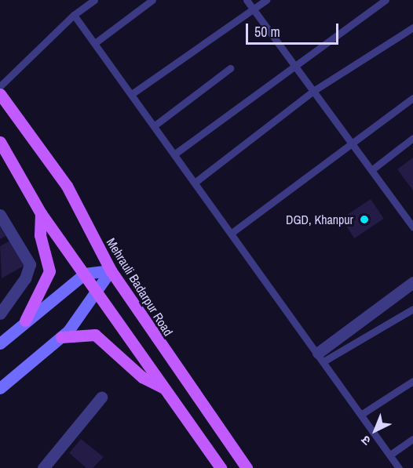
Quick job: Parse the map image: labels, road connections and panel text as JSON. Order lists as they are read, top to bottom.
{
  "streets": {
    "main road": ["Mehrauli Badarpur Road"]
  },
  "places": ["DGD, Khanpur"],
  "scale_bar": "50 m",
  "north": "bottom left"
}
